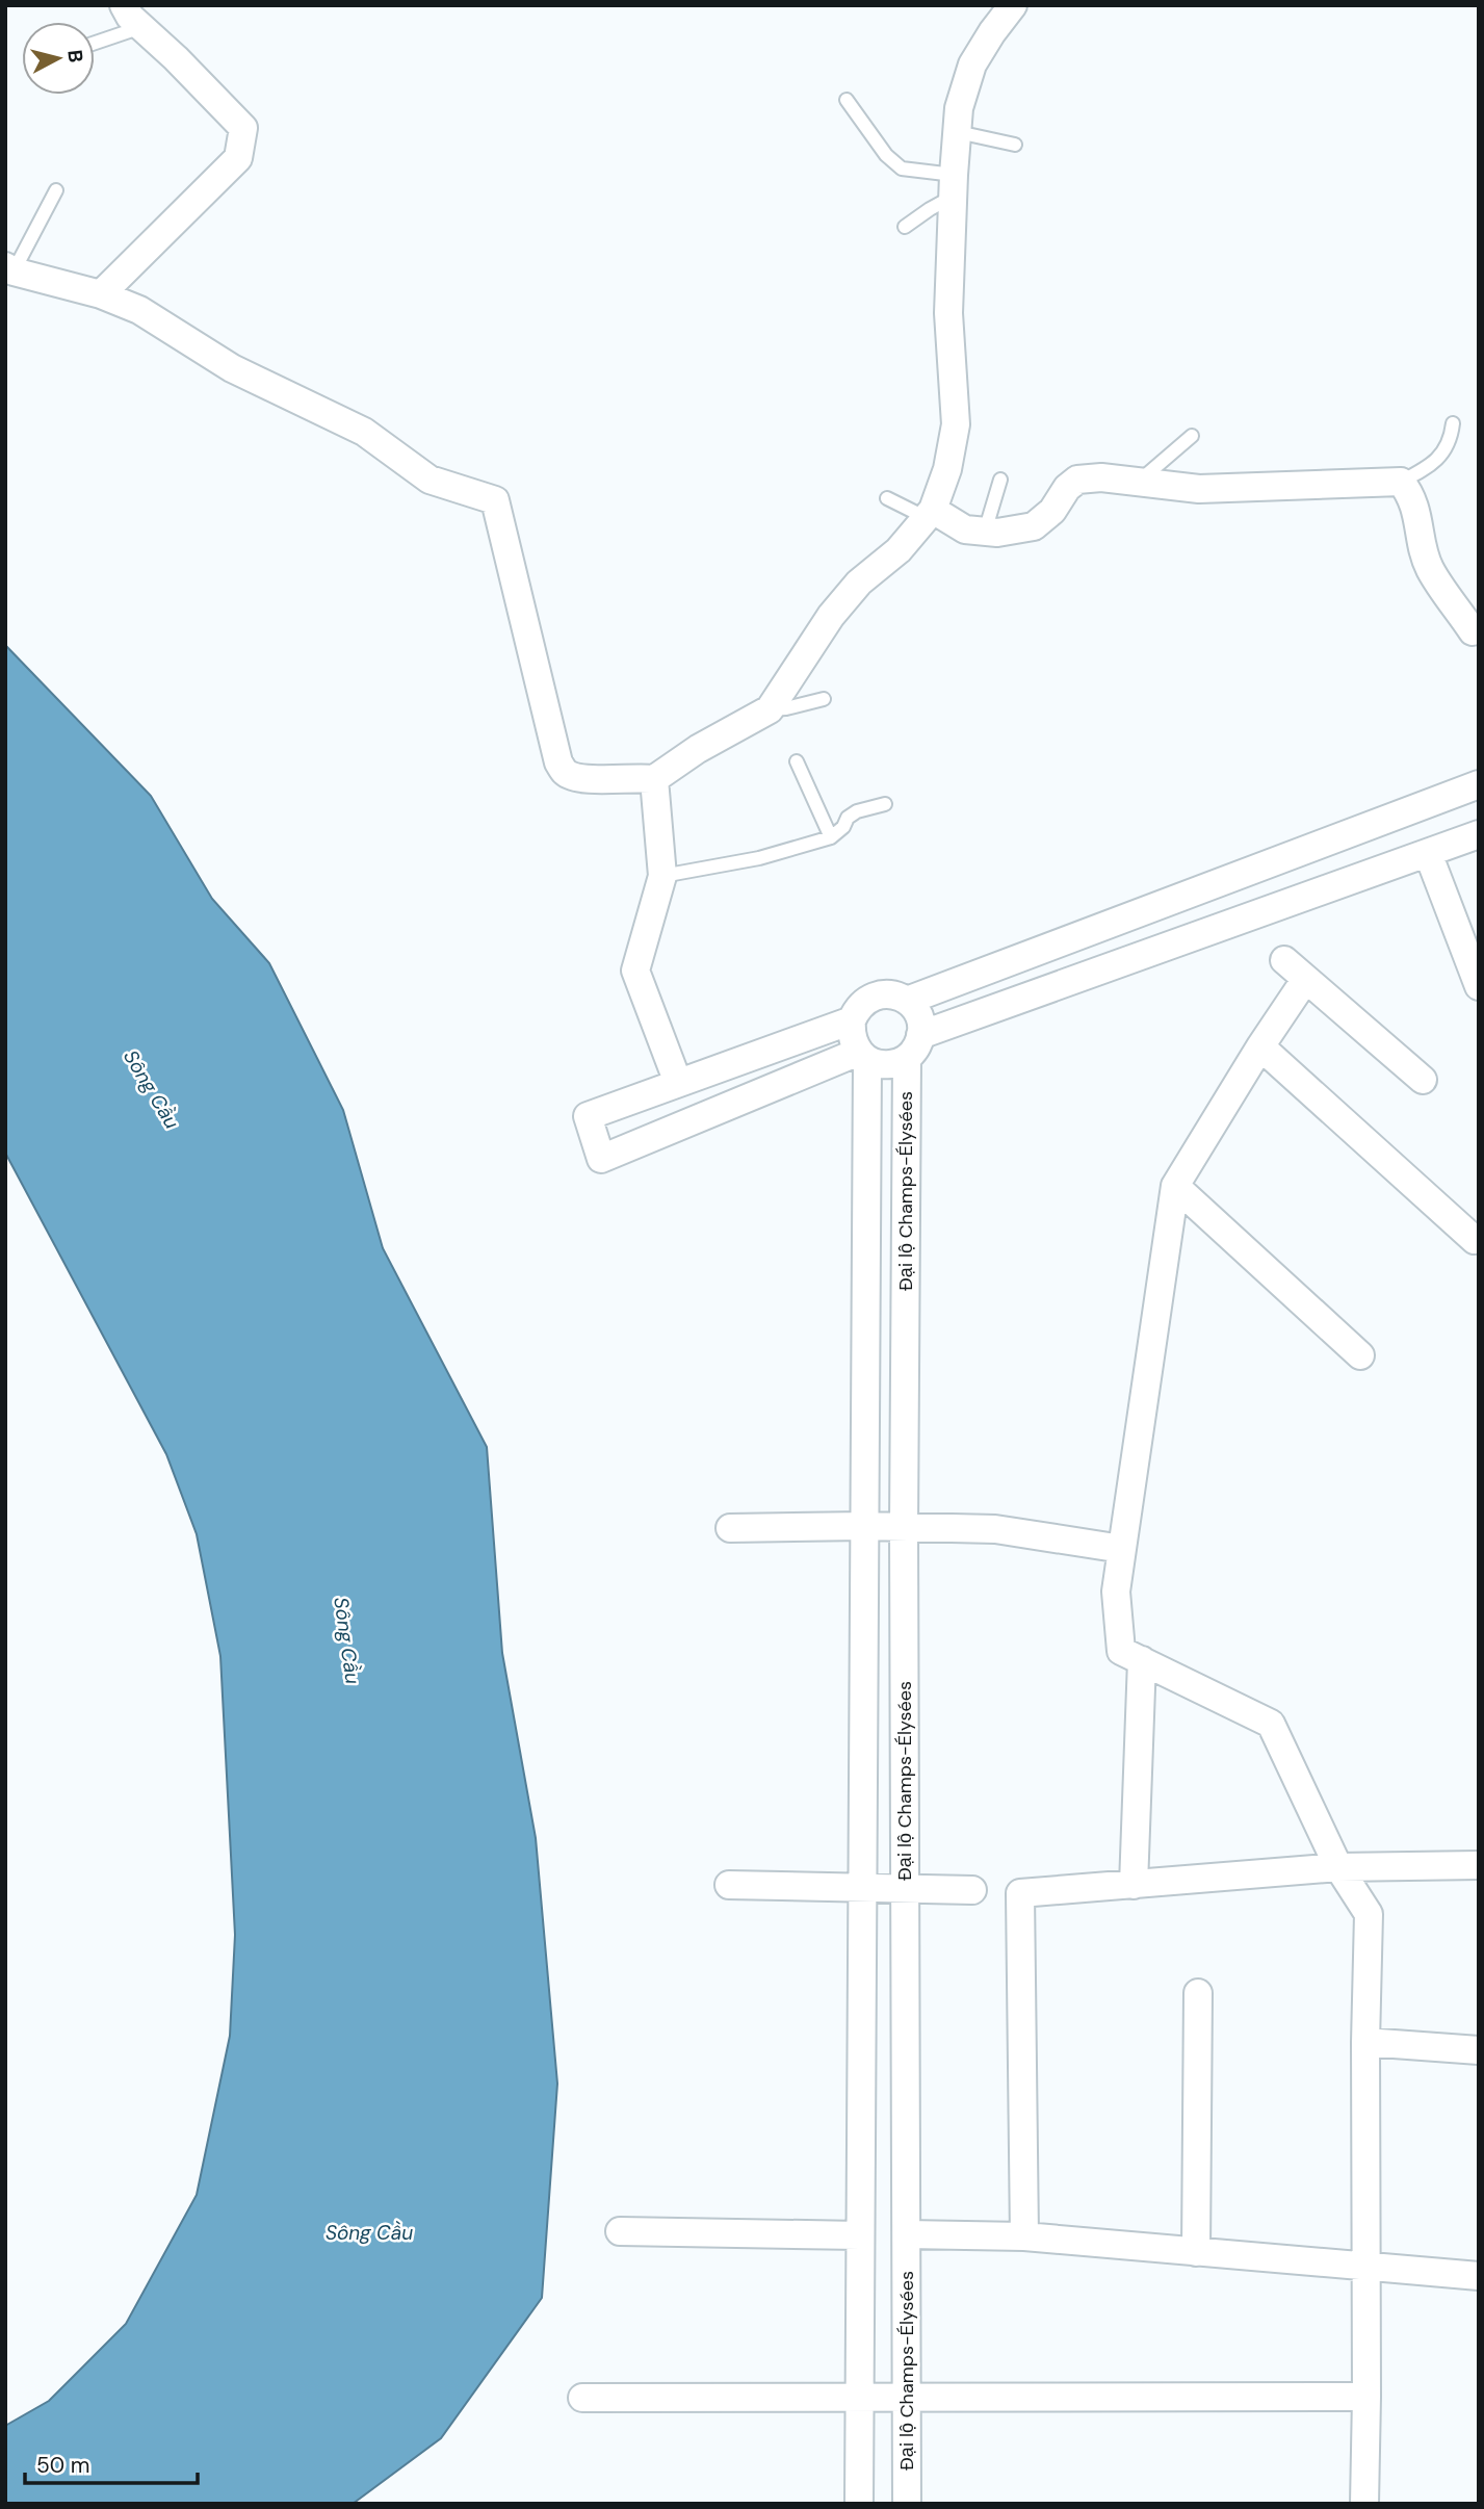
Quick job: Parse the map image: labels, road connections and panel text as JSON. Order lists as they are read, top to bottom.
{
  "streets": {
    "street": ["Đại lộ Champs-Élysées"]
  },
  "water": ["Sông Cầu"],
  "scale_bar": "50 m",
  "north": "right"
}
